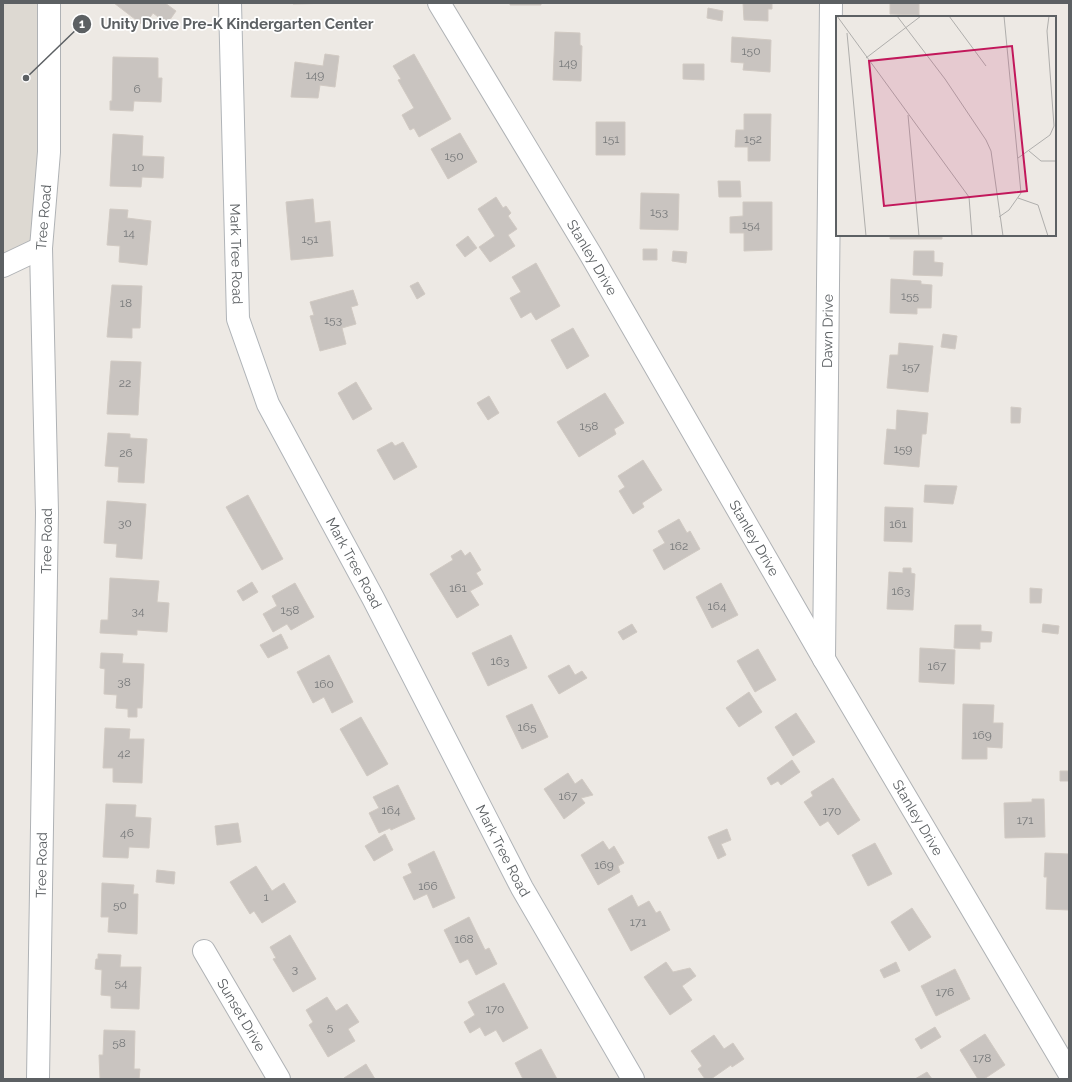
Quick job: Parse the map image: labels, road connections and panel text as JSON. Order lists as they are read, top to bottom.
{
  "streets": {
    "street": [
      "Tree Road",
      "Mark Tree Road",
      "Stanley Drive",
      "Dawn Drive",
      "Sunset Drive"
    ]
  },
  "crossings": [
    ["Stanley Drive", "Dawn Drive"]
  ],
  "places": ["Unity Drive Pre-K Kindergarten Center"],
  "house_numbers": [
    "150",
    "149",
    "149",
    "6",
    "151",
    "152",
    "150",
    "10",
    "153",
    "154",
    "14",
    "151",
    "155",
    "18",
    "153",
    "157",
    "22",
    "158",
    "159",
    "26",
    "30",
    "161",
    "162",
    "161",
    "163",
    "164",
    "158",
    "34",
    "163",
    "167",
    "38",
    "160",
    "165",
    "169",
    "42",
    "167",
    "164",
    "170",
    "171",
    "46",
    "169",
    "166",
    "1",
    "50",
    "171",
    "168",
    "3",
    "54",
    "176",
    "170",
    "5",
    "58",
    "178"
  ]
}
